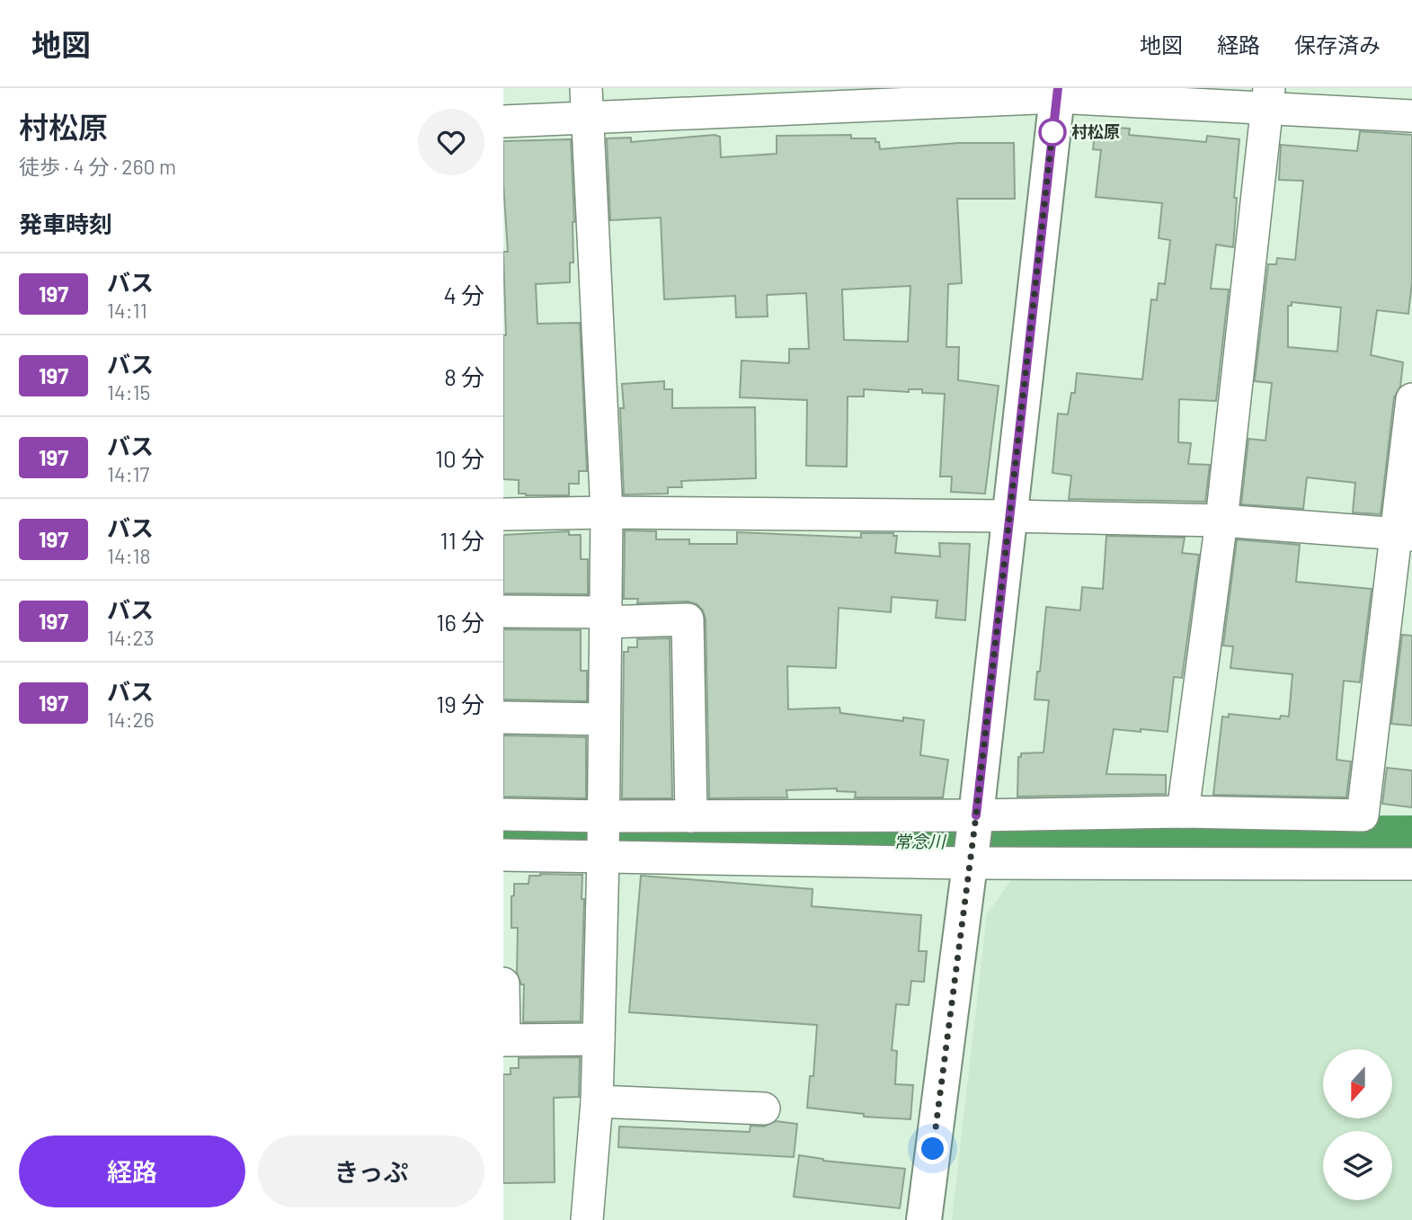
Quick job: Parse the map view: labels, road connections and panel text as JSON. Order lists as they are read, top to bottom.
{
  "water": ["常念川"],
  "places": ["村松原"],
  "lines": ["bus line 197"],
  "north": "bottom",
  "page": {
    "header": "地図",
    "nav": ["地図", "経路", "保存済み"],
    "heading": [
      ["村松原", "徒歩 · 4 分 · 260 m"],
      "発車時刻"
    ],
    "list": [
      {
        "mark": "197",
        "name": "バス",
        "note": "14:11",
        "value": "4 分"
      },
      {
        "mark": "197",
        "name": "バス",
        "note": "14:15",
        "value": "8 分"
      },
      {
        "mark": "197",
        "name": "バス",
        "note": "14:17",
        "value": "10 分"
      },
      {
        "mark": "197",
        "name": "バス",
        "note": "14:18",
        "value": "11 分"
      },
      {
        "mark": "197",
        "name": "バス",
        "note": "14:23",
        "value": "16 分"
      },
      {
        "mark": "197",
        "name": "バス",
        "note": "14:26",
        "value": "19 分"
      }
    ],
    "buttons": ["経路", "きっぷ"]
  }
}
